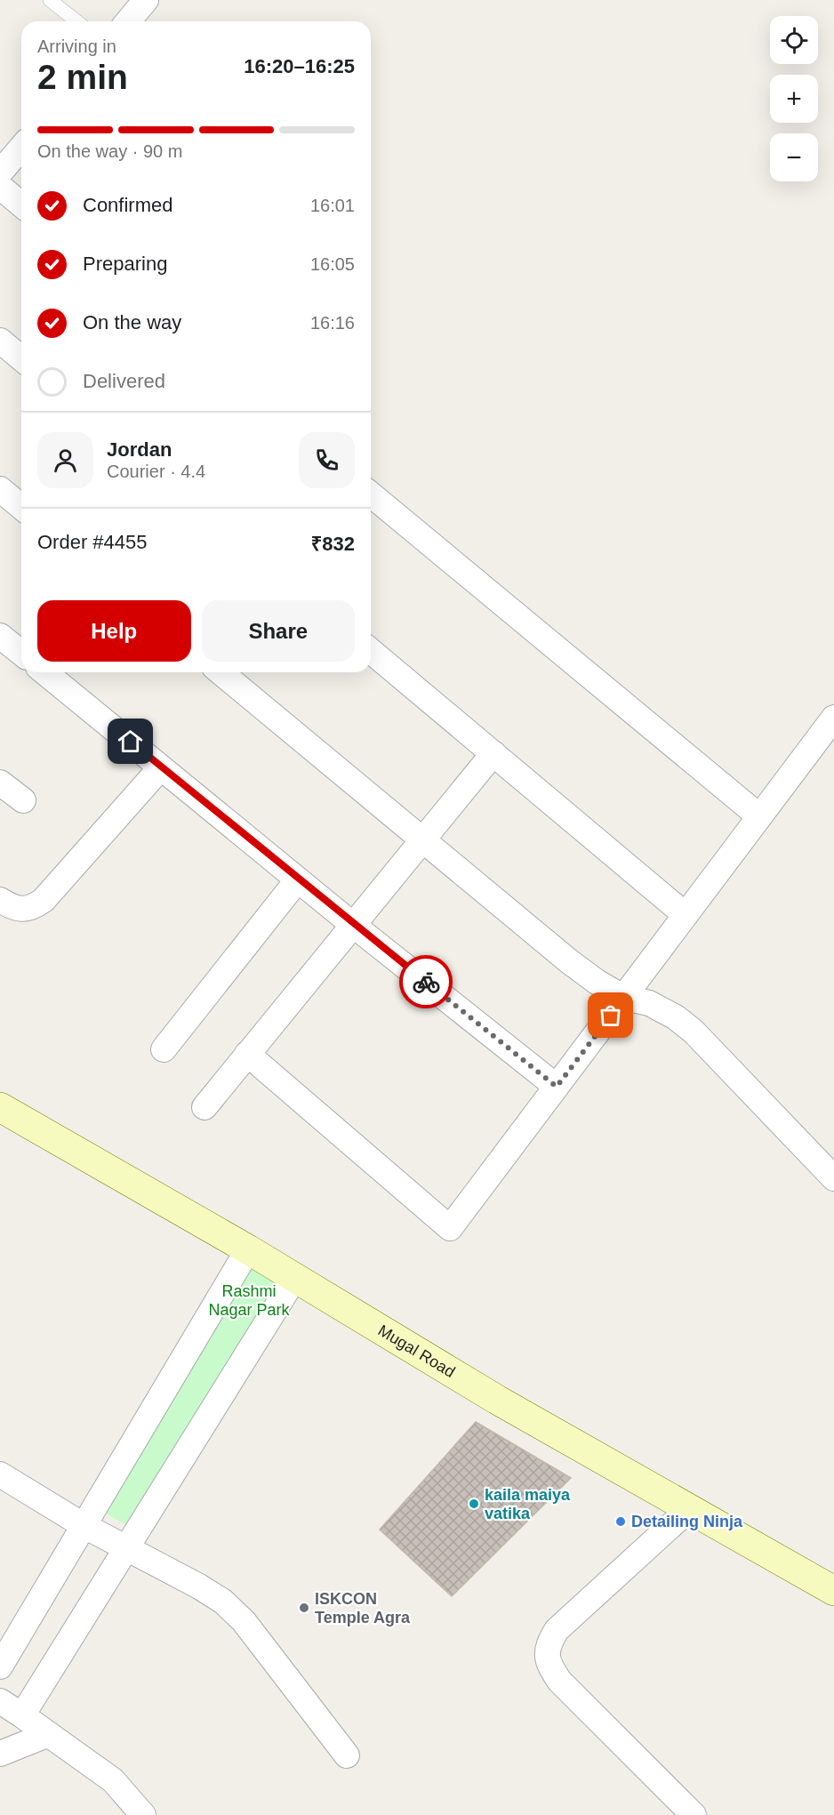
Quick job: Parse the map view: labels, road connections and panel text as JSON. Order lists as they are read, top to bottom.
{
  "streets": {
    "street": ["Mugal Road"]
  },
  "parks": ["Rashmi Nagar Park"],
  "places": ["kaila maiya vatika", "Detailing Ninja", "ISKCON Temple Agra"],
  "page": {
    "map_buttons": ["+", "−"],
    "heading": ["2 min", "Arriving in", "16:20–16:25"],
    "panel": [
      "Jordan",
      "Courier · 4.4",
      "Order #4455",
      "₹832"
    ],
    "bar": "On the way · 90 m",
    "list": [
      ["Confirmed", "16:01"],
      ["Preparing", "16:05"],
      ["On the way", "16:16"],
      "Delivered"
    ],
    "buttons": ["Help", "Share"]
  }
}
